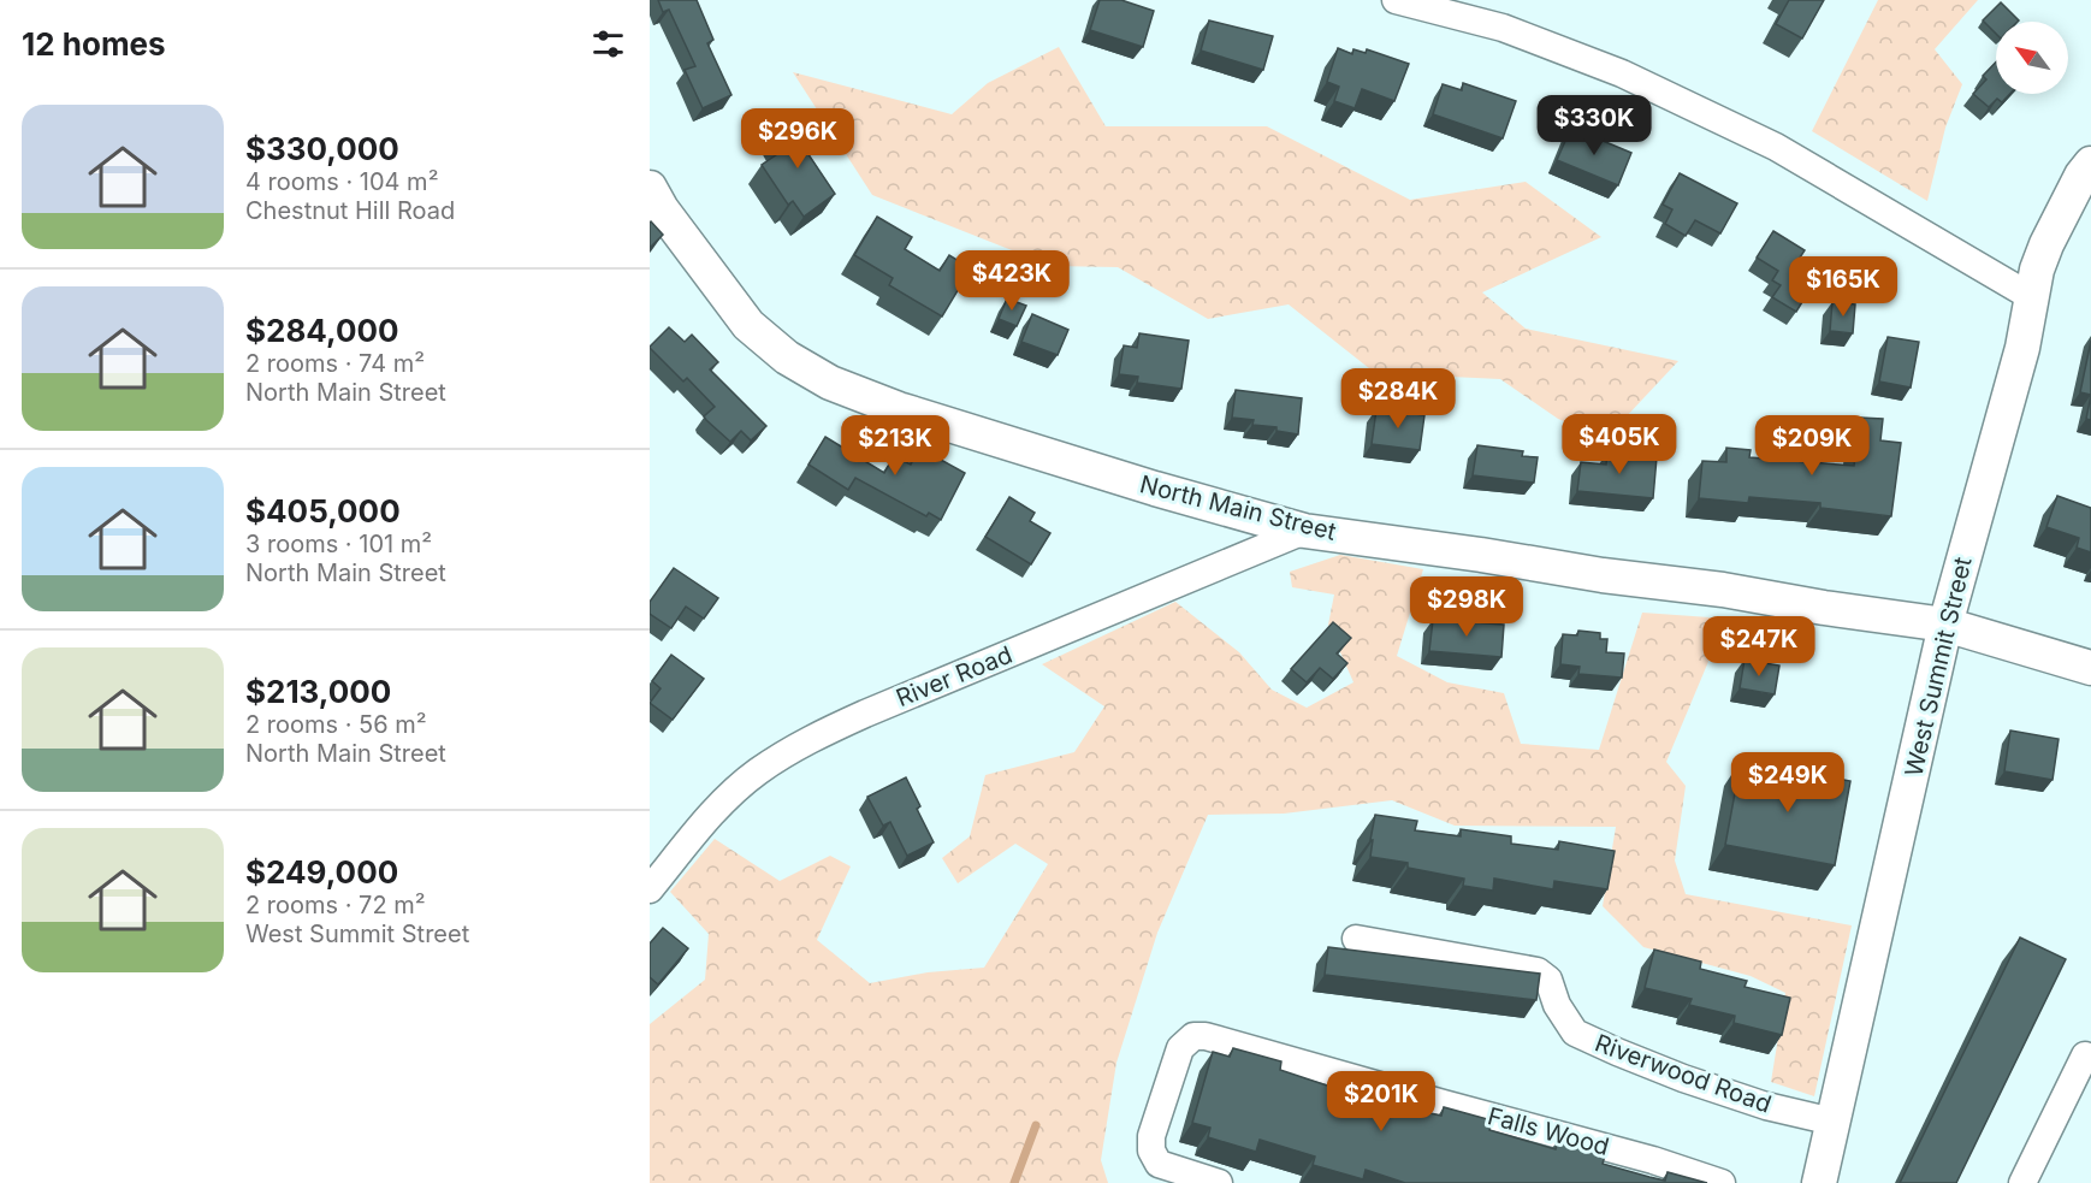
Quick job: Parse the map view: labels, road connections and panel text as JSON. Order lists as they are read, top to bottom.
{
  "streets": {
    "street": [
      "North Main Street",
      "West Summit Street",
      "River Road",
      "Riverwood Road",
      "Falls Wood"
    ]
  },
  "crossings": [
    ["North Main Street", "West Summit Street"],
    ["North Main Street", "River Road"],
    ["West Summit Street", "Riverwood Road"]
  ],
  "north": "top left",
  "page": {
    "heading": "12 homes",
    "list": [
      {
        "name": "$330,000",
        "note": "4 rooms · 104 m² · Chestnut Hill Road"
      },
      {
        "name": "$284,000",
        "note": "2 rooms · 74 m² · North Main Street"
      },
      {
        "name": "$405,000",
        "note": "3 rooms · 101 m² · North Main Street"
      },
      {
        "name": "$213,000",
        "note": "2 rooms · 56 m² · North Main Street"
      },
      {
        "name": "$249,000",
        "note": "2 rooms · 72 m² · West Summit Street"
      }
    ],
    "price": [
      "$330K",
      "$296K",
      "$423K",
      "$165K",
      "$284K",
      "$405K",
      "$213K",
      "$209K",
      "$298K",
      "$247K",
      "$249K",
      "$201K"
    ]
  }
}
